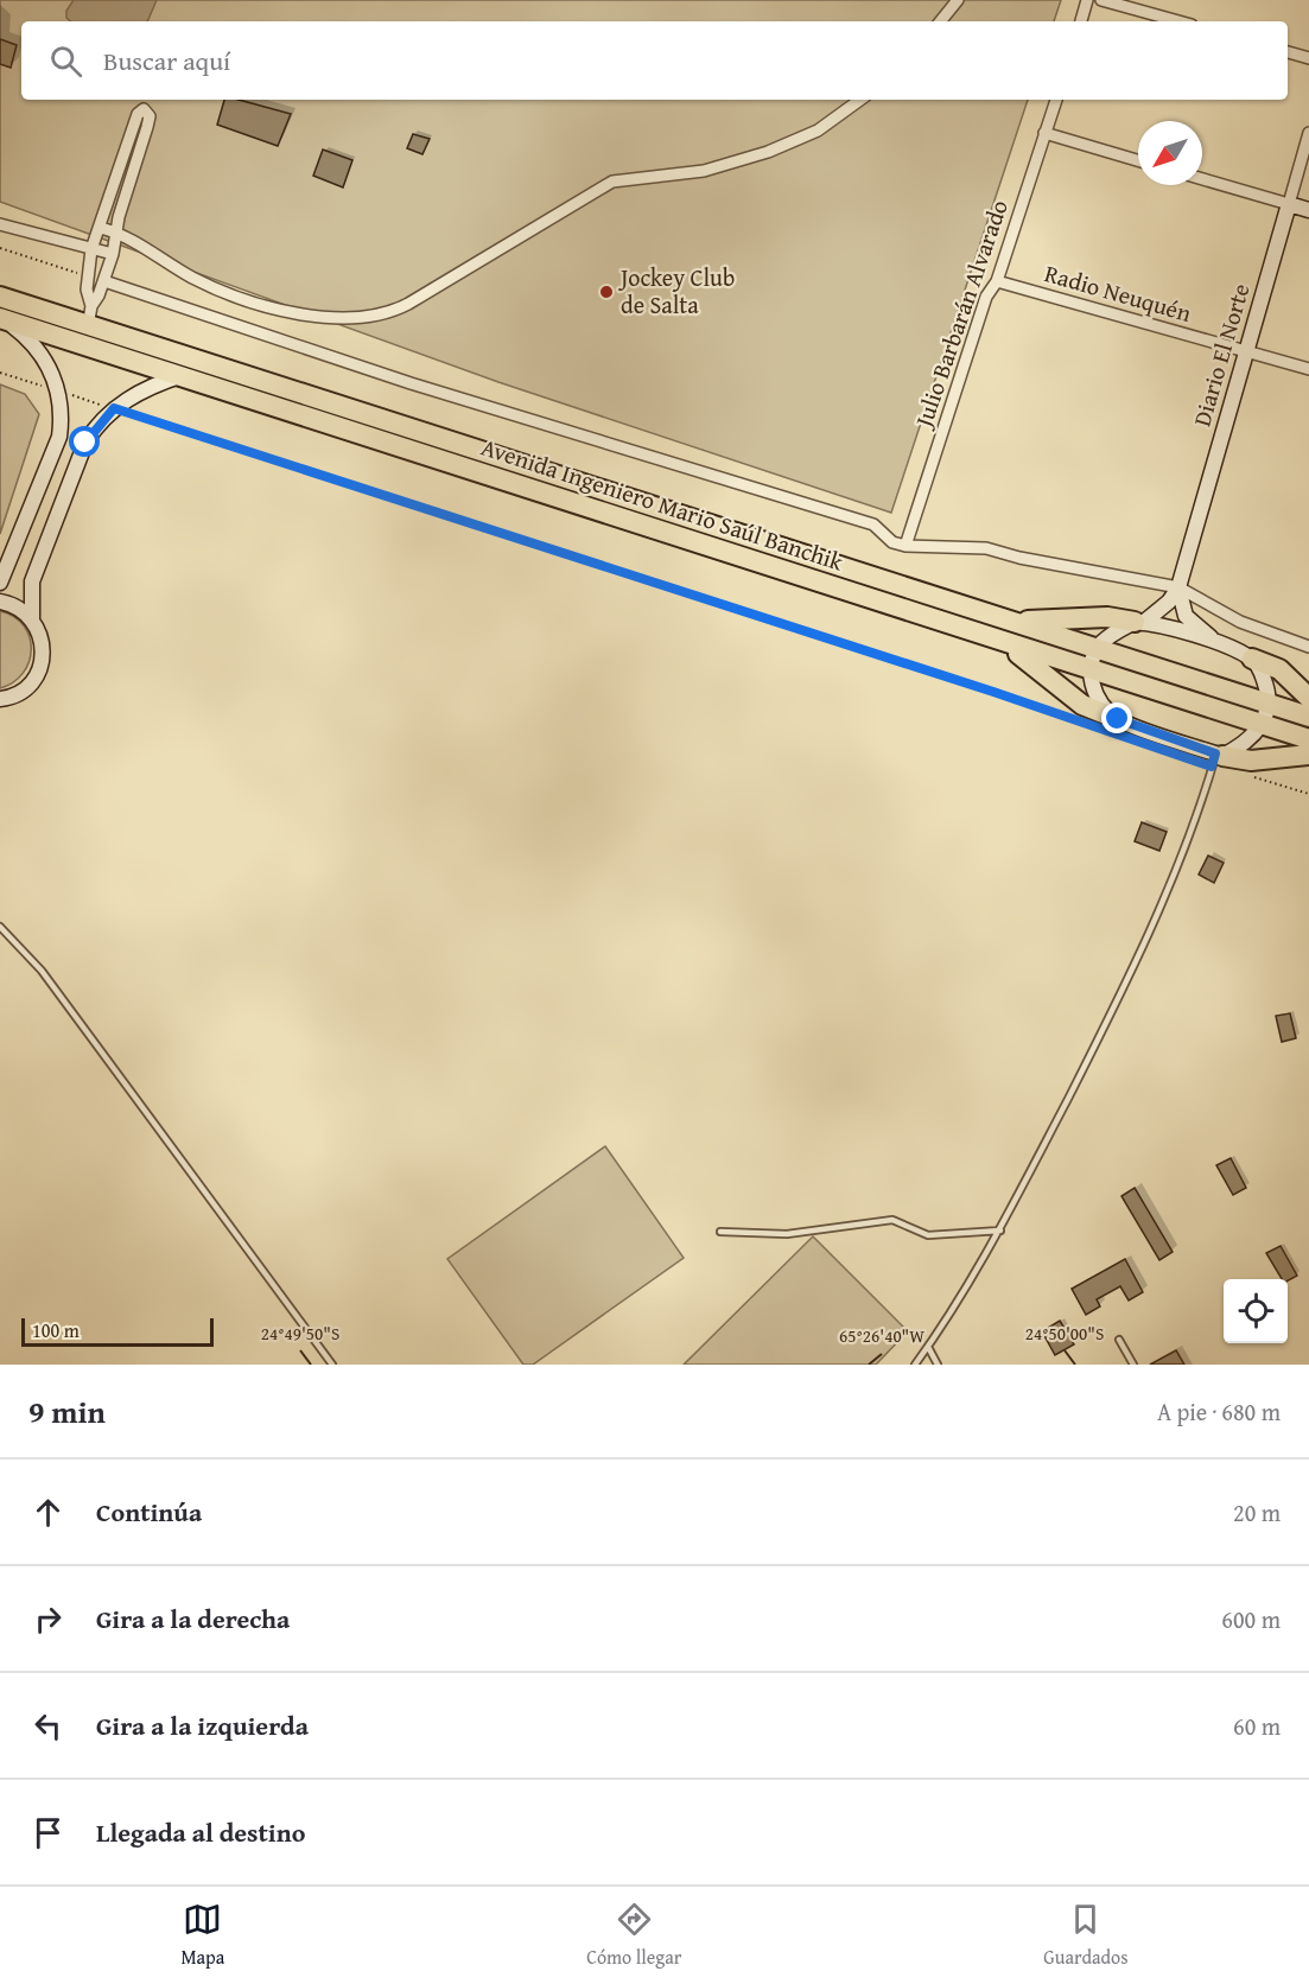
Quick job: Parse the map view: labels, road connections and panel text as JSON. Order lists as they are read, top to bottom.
{
  "streets": {
    "highway": ["Avenida Ingeniero Mario Saúl Banchik"],
    "street": ["Radio Neuquén", "Julio Barbarán Alvarado", "Diario El Norte"]
  },
  "crossings": [
    ["Radio Neuquén", "Julio Barbarán Alvarado"],
    ["Radio Neuquén", "Diario El Norte"]
  ],
  "places": ["Jockey Club de Salta"],
  "scale_bar": "100 m",
  "north": "bottom left",
  "page": {
    "search": "Buscar aquí",
    "scale": "100 m",
    "heading": ["9 min", "A pie · 680 m"],
    "list": [
      ["Continúa", "20 m"],
      ["Gira a la derecha", "600 m"],
      ["Gira a la izquierda", "60 m"],
      "Llegada al destino"
    ],
    "nav": ["Mapa", "Cómo llegar", "Guardados"]
  },
  "coordinates": ["24°49'50\"S", "24°50'00\"S", "65°26'40\"W"]
}
